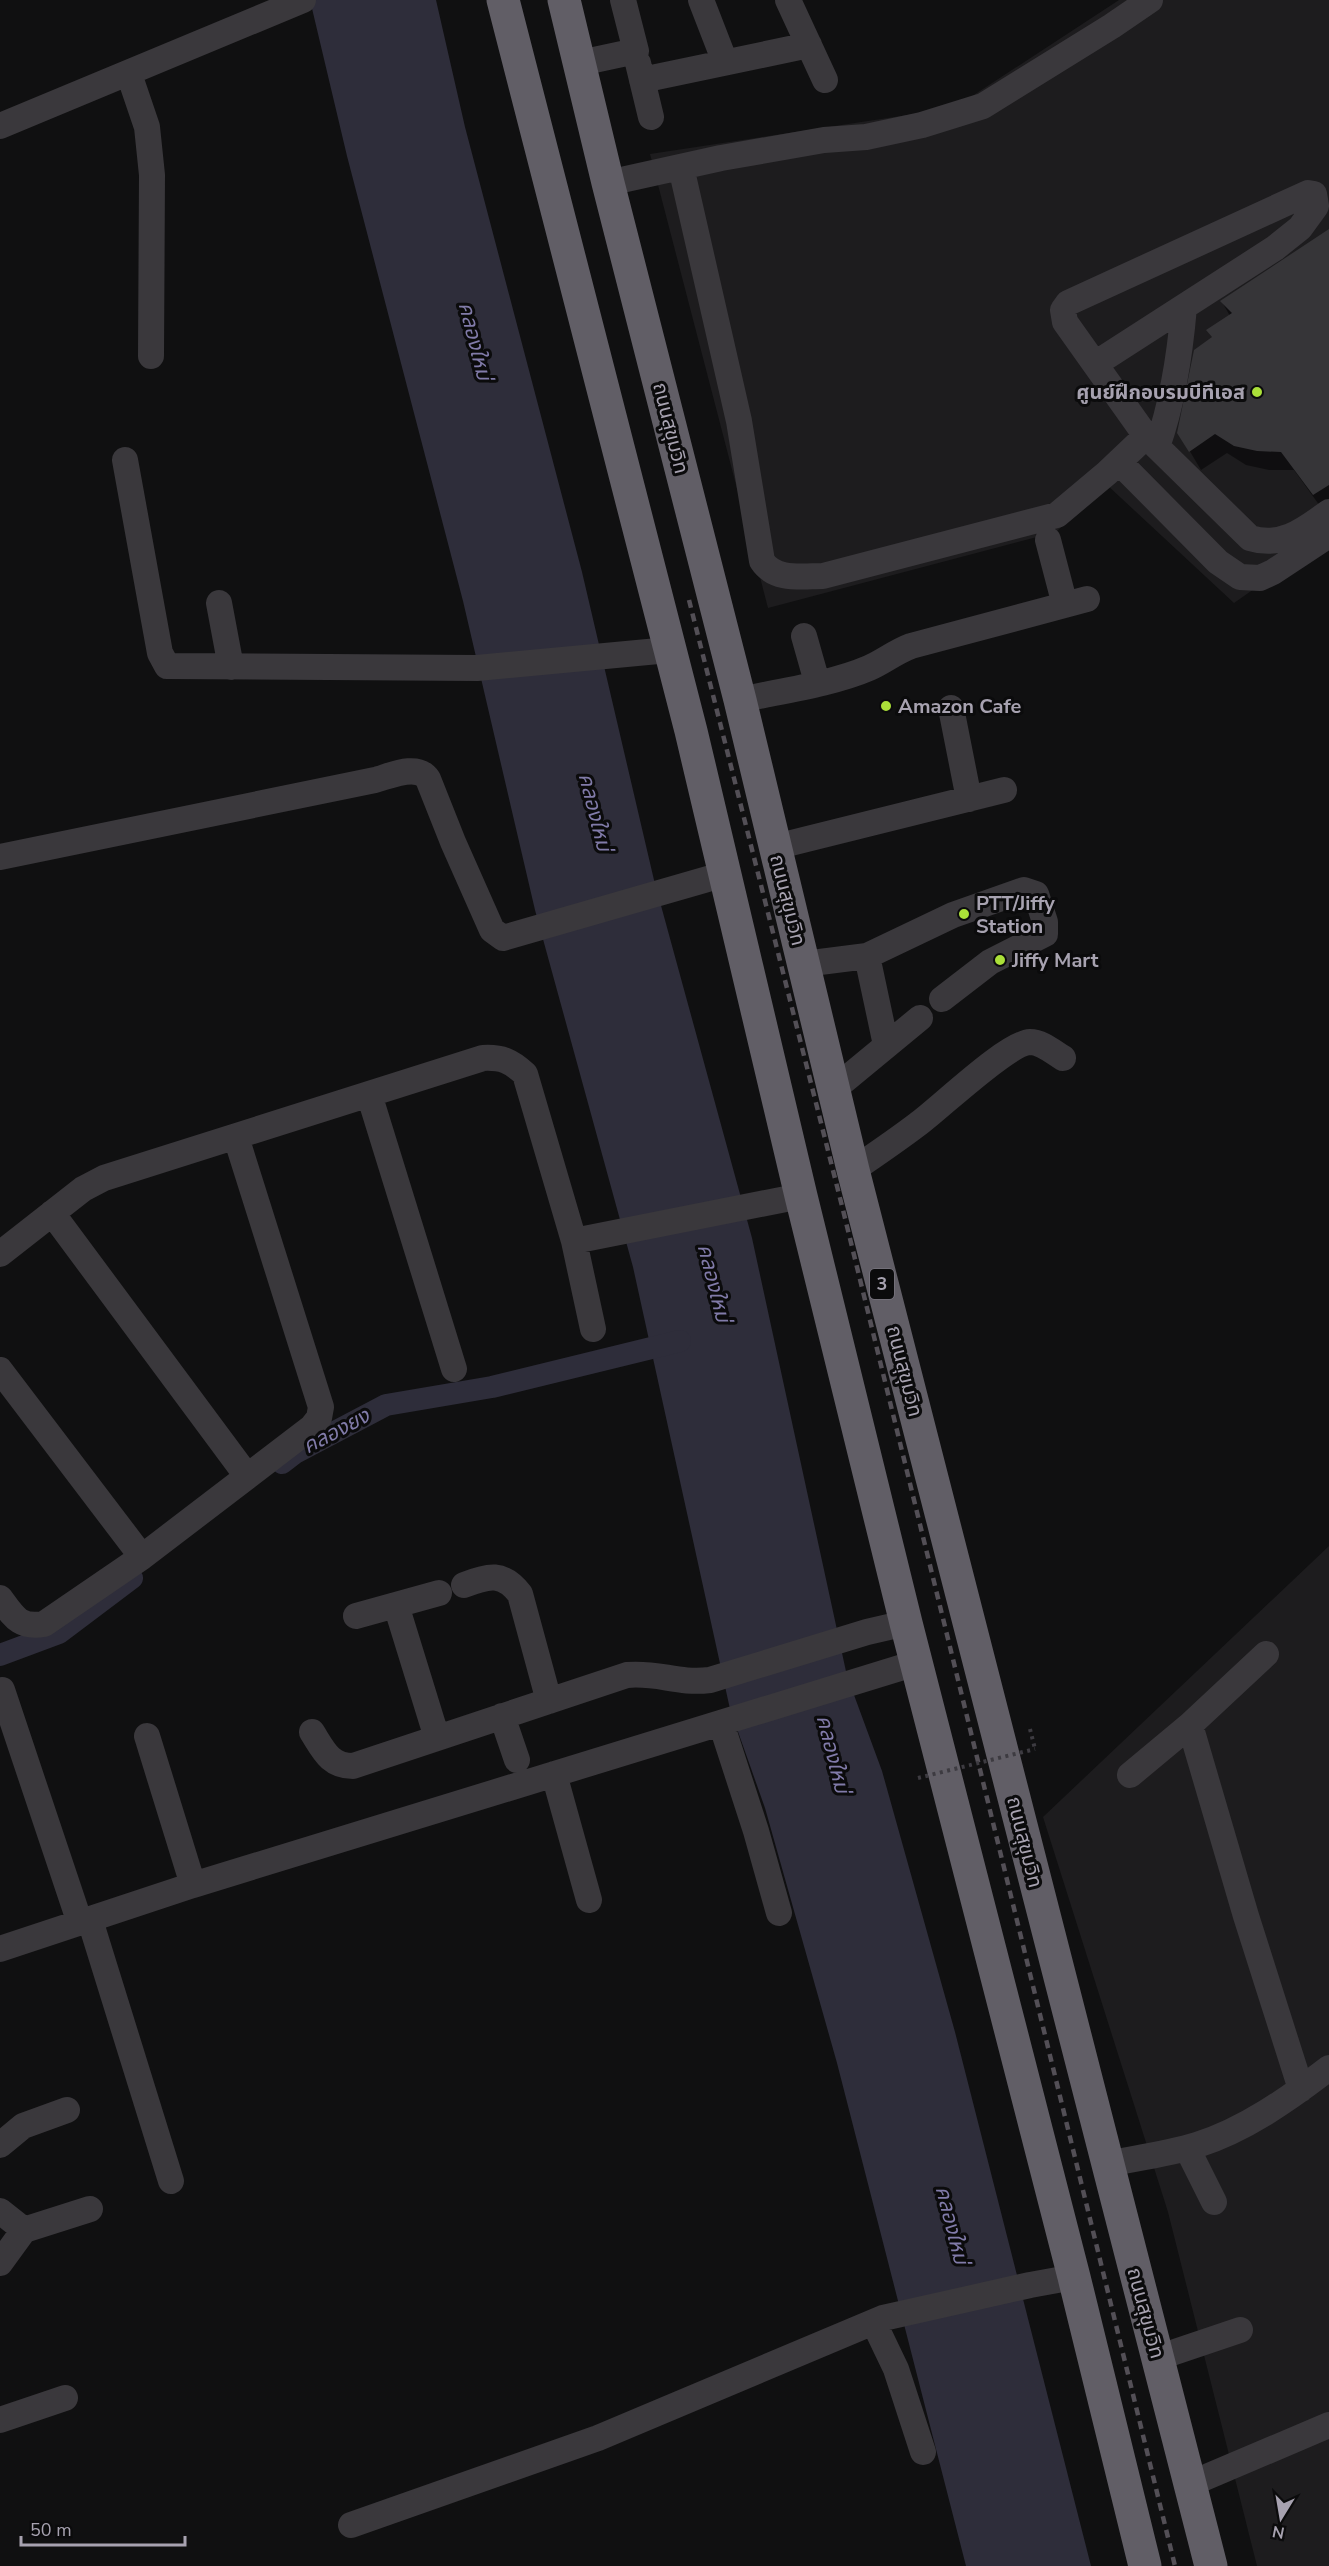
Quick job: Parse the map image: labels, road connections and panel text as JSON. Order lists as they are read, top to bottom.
{
  "streets": {
    "highway": ["ถนนสุขุมวิท", "3"]
  },
  "water": ["คลองใหม่", "คลองยง"],
  "places": [
    "ศูนย์ฝึกอบรมบีทีเอส",
    "Amazon Cafe",
    "PTT/Jiffy Station",
    "Jiffy Mart"
  ],
  "scale_bar": "50 m",
  "north": "bottom"
}
